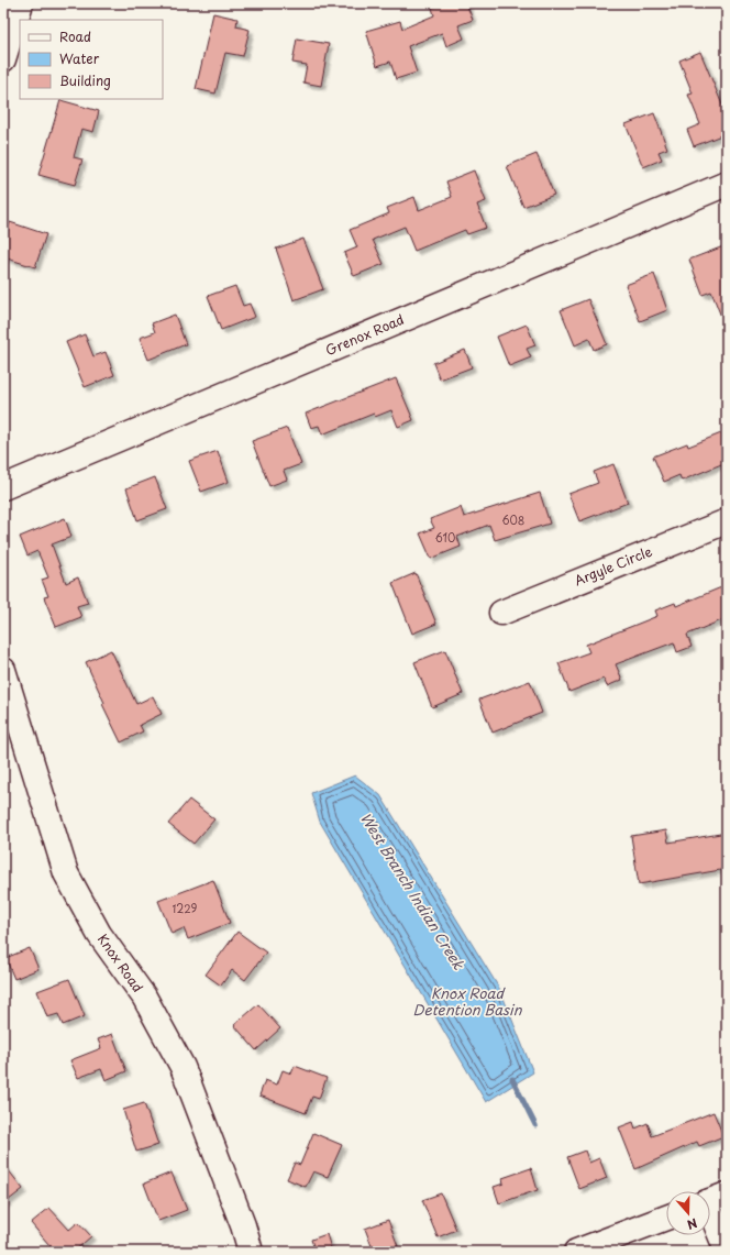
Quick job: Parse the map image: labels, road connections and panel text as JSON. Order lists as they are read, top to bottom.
{
  "streets": {
    "street": ["Grenox Road", "Argyle Circle", "Knox Road"]
  },
  "water": ["West Branch Indian Creek", "Knox Road Detention Basin"],
  "house_numbers": ["608", "610", "1229"],
  "legend": ["Road", "Water", "Building"],
  "north": "bottom"
}
